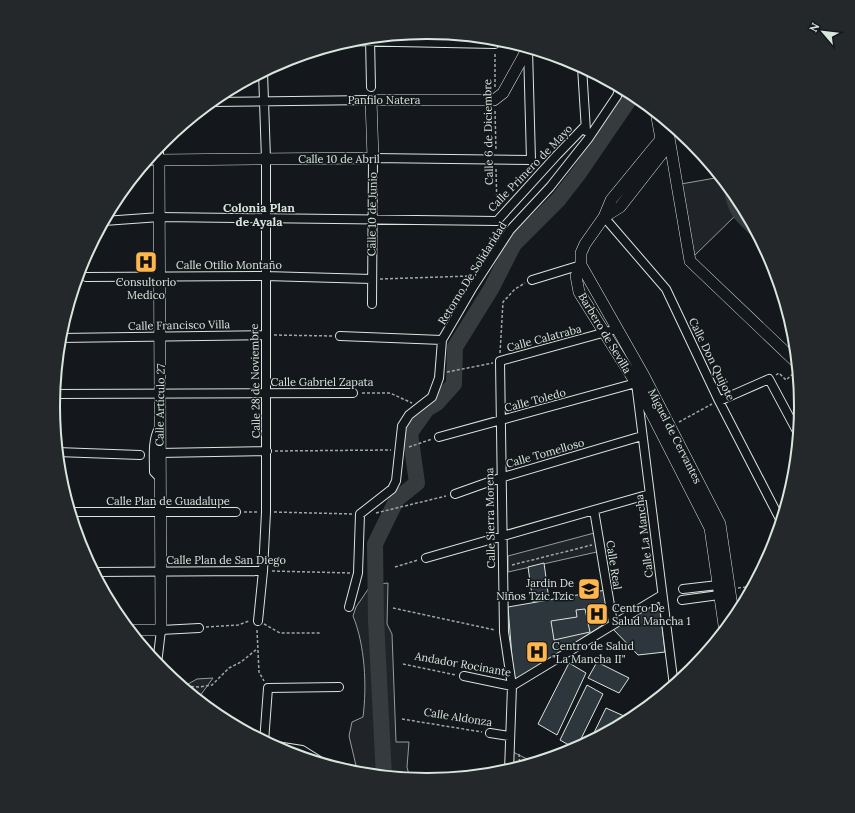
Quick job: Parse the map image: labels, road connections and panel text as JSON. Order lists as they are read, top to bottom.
{
  "streets": {
    "street": [
      "Panfilo Natera",
      "Calle 10 de Abril",
      "Calle Primero de Mayo",
      "Calle 10 de Junio",
      "Calle Otilio Montaño",
      "Retorno De Solidaridad",
      "Calle Francisco Villa",
      "Barbero de Sevilla",
      "Calle Calatraba",
      "Calle Don Quijote",
      "Calle 28 de Noviembre",
      "Calle Gabriel Zapata",
      "Calle Toledo",
      "Calle Artículo 27",
      "Miguel de Cervantes",
      "Calle Tomelloso",
      "Calle Plan de Guadalupe",
      "Calle Sierra Morena",
      "Calle La Mancha",
      "Calle Plan de San Diego",
      "Calle Real",
      "Andador Rocinante",
      "Calle Aldonza"
    ],
    "path": ["Calle 6 de Diciembre"]
  },
  "crossings": [
    ["Panfilo Natera", "Calle 6 de Diciembre"],
    ["Panfilo Natera", "Calle 10 de Junio"],
    ["Panfilo Natera", "Calle 28 de Noviembre"],
    ["Calle 6 de Diciembre", "Calle 10 de Abril"],
    ["Calle 6 de Diciembre", "Calle Primero de Mayo"],
    ["Calle 10 de Abril", "Calle 10 de Junio"],
    ["Calle 10 de Abril", "Calle 28 de Noviembre"],
    ["Calle 10 de Abril", "Calle Artículo 27"],
    ["Calle Primero de Mayo", "Calle 10 de Junio"],
    ["Calle Primero de Mayo", "Retorno De Solidaridad"],
    ["Calle Primero de Mayo", "Calle 28 de Noviembre"],
    ["Calle Primero de Mayo", "Calle Artículo 27"],
    ["Calle 10 de Junio", "Calle Otilio Montaño"],
    ["Calle Otilio Montaño", "Calle 28 de Noviembre"],
    ["Calle Otilio Montaño", "Calle Artículo 27"],
    ["Retorno De Solidaridad", "Calle Gabriel Zapata"],
    ["Calle Francisco Villa", "Calle 28 de Noviembre"],
    ["Calle Francisco Villa", "Calle Artículo 27"],
    ["Barbero de Sevilla", "Calle Calatraba"],
    ["Barbero de Sevilla", "Calle Don Quijote"],
    ["Barbero de Sevilla", "Calle Toledo"],
    ["Barbero de Sevilla", "Miguel de Cervantes"],
    ["Barbero de Sevilla", "Calle La Mancha"],
    ["Calle Calatraba", "Miguel de Cervantes"],
    ["Calle Calatraba", "Calle Sierra Morena"],
    ["Calle 28 de Noviembre", "Calle Gabriel Zapata"],
    ["Calle 28 de Noviembre", "Calle Plan de Guadalupe"],
    ["Calle 28 de Noviembre", "Calle Plan de San Diego"],
    ["Calle Gabriel Zapata", "Calle Artículo 27"],
    ["Calle Toledo", "Calle Sierra Morena"],
    ["Calle Toledo", "Calle La Mancha"],
    ["Calle Artículo 27", "Calle Plan de Guadalupe"],
    ["Calle Artículo 27", "Calle Plan de San Diego"],
    ["Calle Tomelloso", "Calle Sierra Morena"],
    ["Calle Tomelloso", "Calle La Mancha"],
    ["Calle Sierra Morena", "Andador Rocinante"],
    ["Calle Sierra Morena", "Calle Aldonza"],
    ["Calle La Mancha", "Andador Rocinante"],
    ["Calle Real", "Andador Rocinante"]
  ],
  "districts": ["Colonia Plan de Ayala"],
  "places": {
    "hospital": ["Consultorio Medico", "Centro De Salud Mancha 1", "Centro de Salud \"La Mancha II\""],
    "school or university": ["Jardin De Niños Tzic Tzic"]
  },
  "north": "top left"
}
